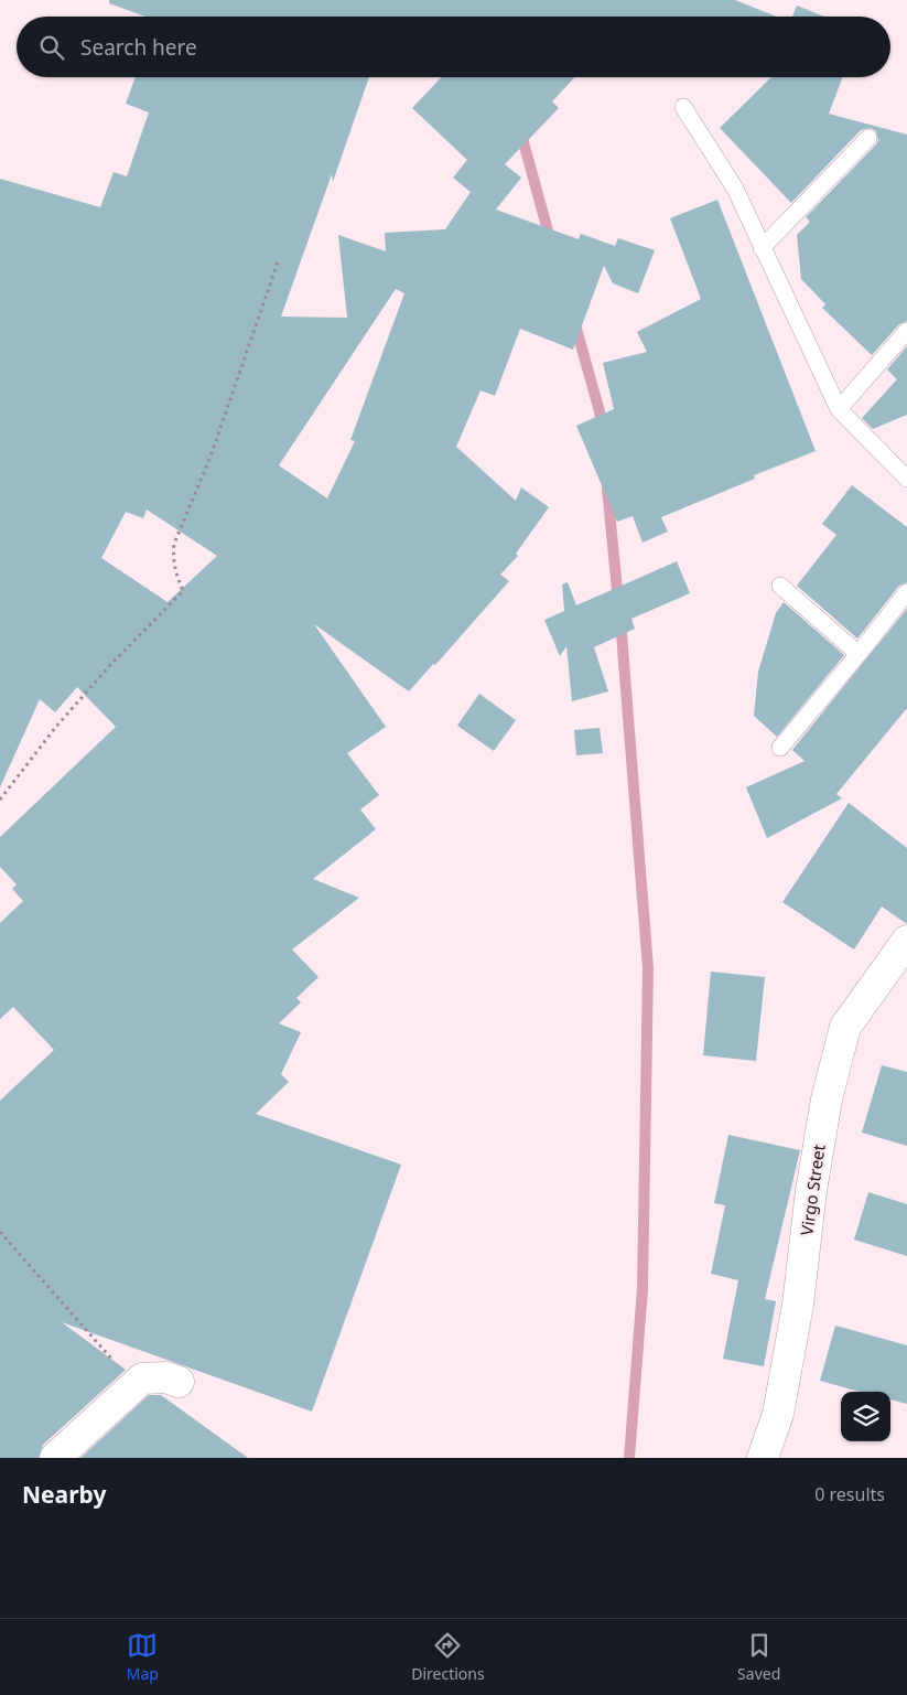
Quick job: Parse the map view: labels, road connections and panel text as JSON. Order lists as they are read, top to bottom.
{
  "streets": {
    "street": ["Virgo Street"]
  },
  "page": {
    "search": "Search here",
    "heading": ["Nearby", "0 results"],
    "nav": ["Map", "Directions", "Saved"]
  }
}
